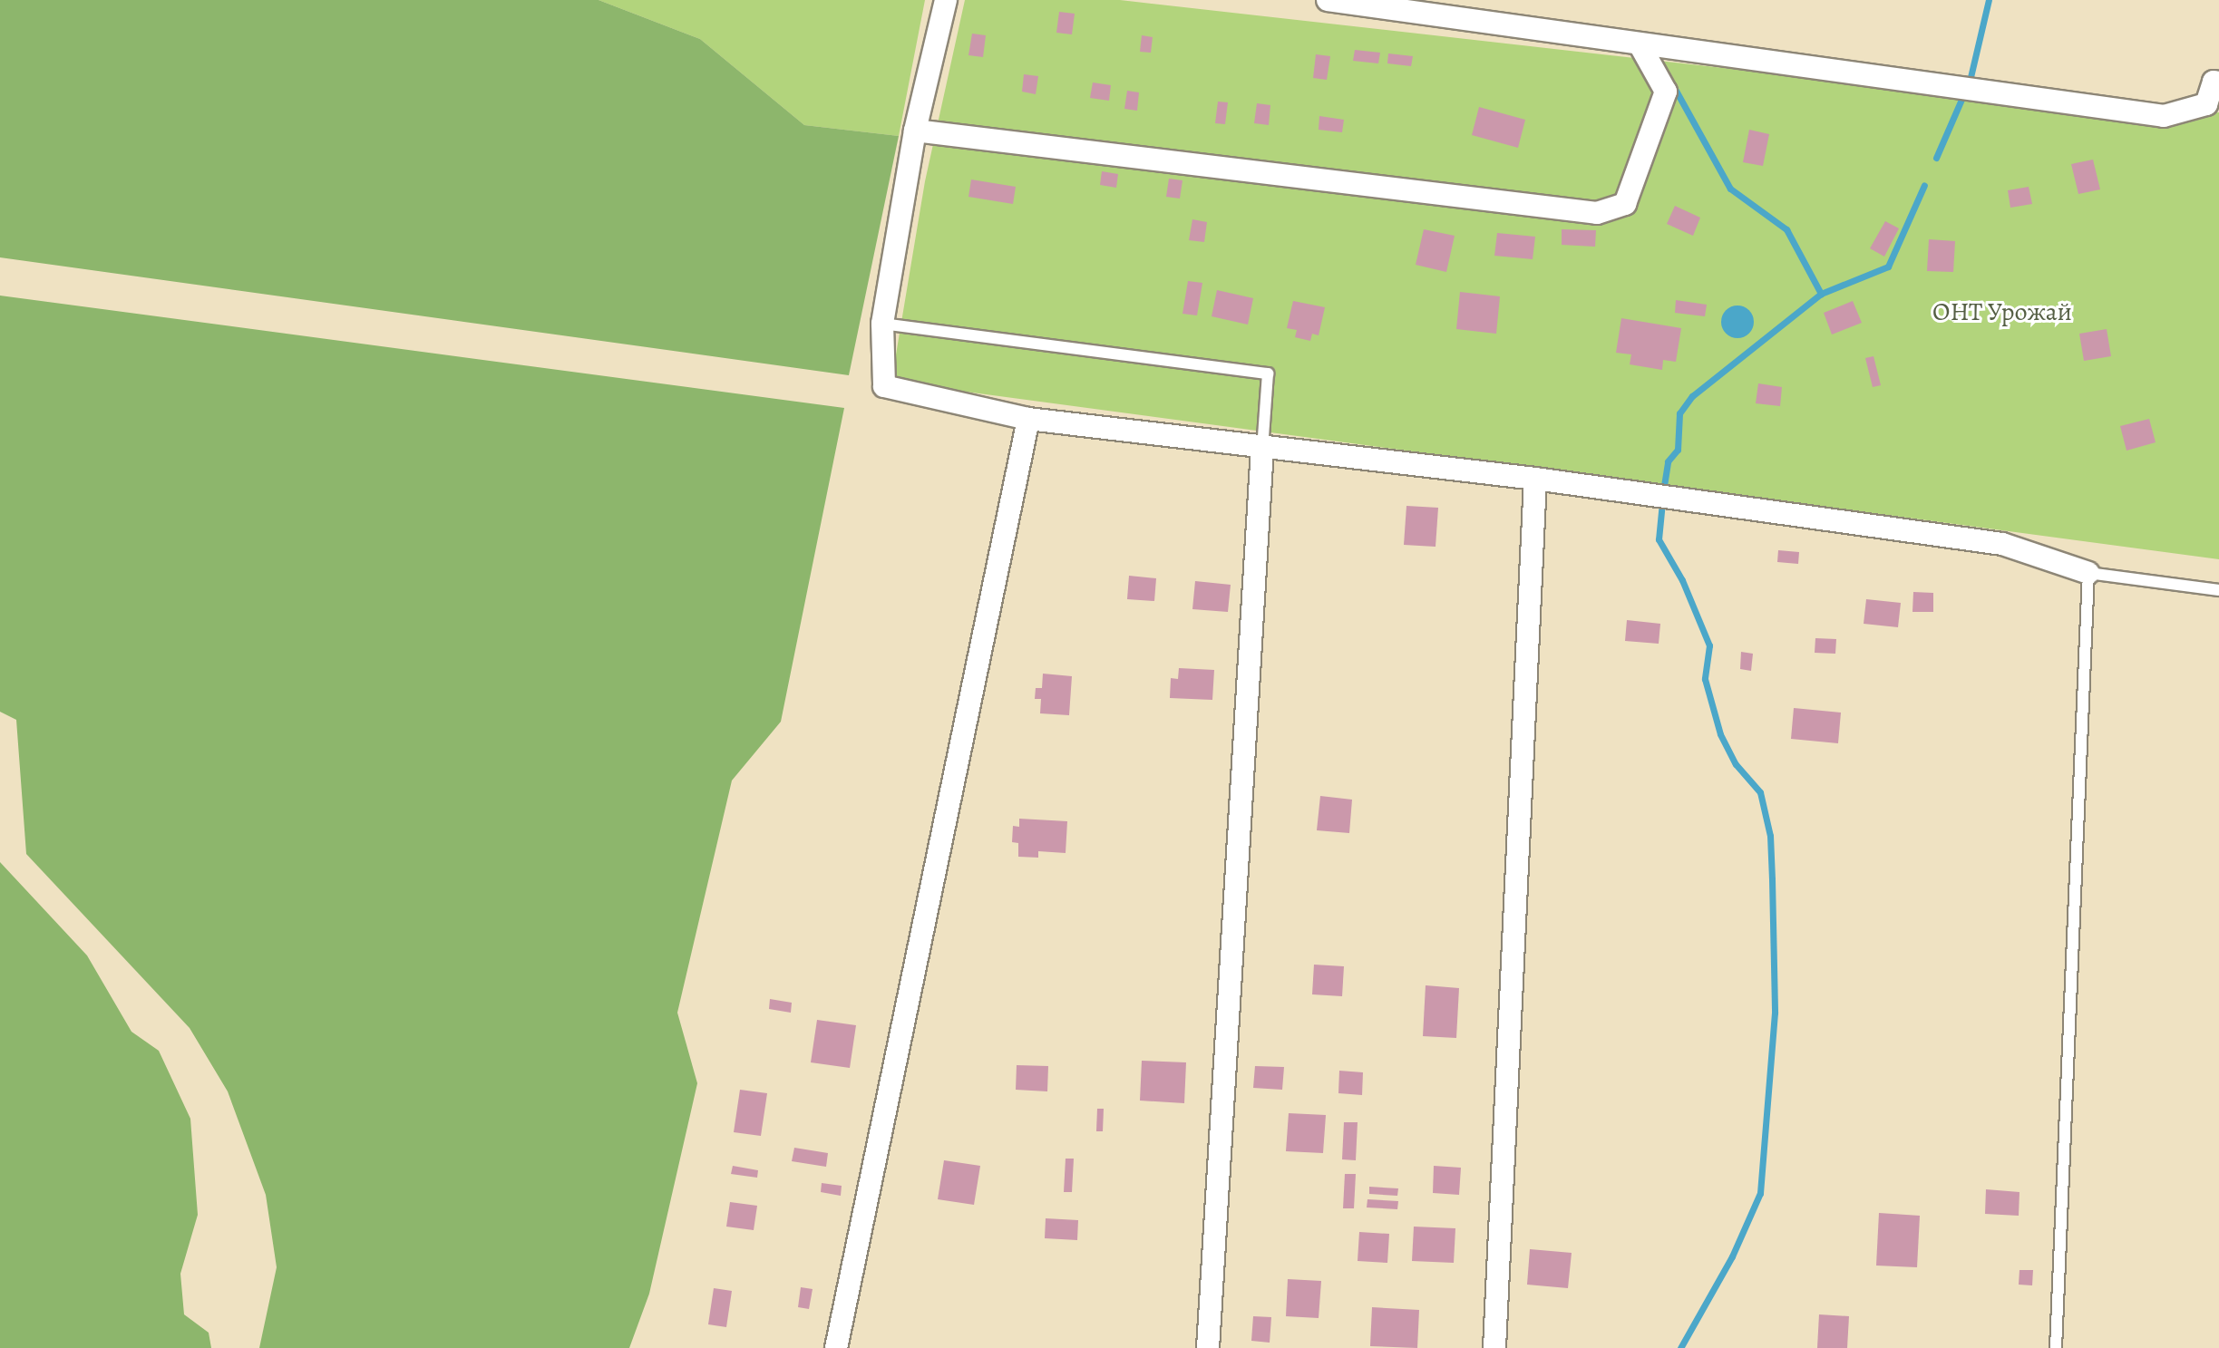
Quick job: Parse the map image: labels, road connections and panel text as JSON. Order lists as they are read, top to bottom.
{
  "parks": ["ОНТ Урожай"]
}
